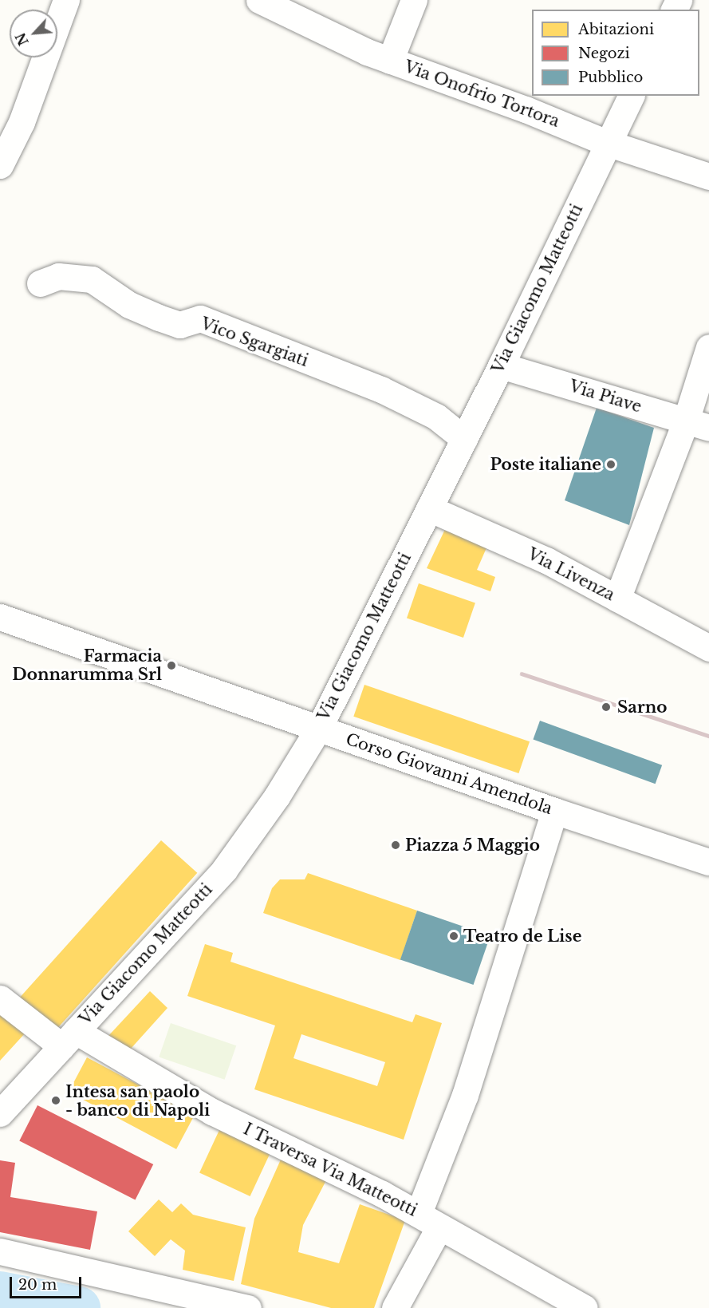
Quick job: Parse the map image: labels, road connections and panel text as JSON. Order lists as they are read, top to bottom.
{
  "streets": {
    "street": [
      "Via Onofrio Tortora",
      "Via Giacomo Matteotti",
      "Vico Sgargiati",
      "Via Piave",
      "Via Livenza",
      "Corso Giovanni Amendola",
      "I Traversa Via Matteotti"
    ]
  },
  "crossings": [
    ["Via Onofrio Tortora", "Via Giacomo Matteotti"],
    ["Via Giacomo Matteotti", "Vico Sgargiati"],
    ["Via Giacomo Matteotti", "Via Piave"],
    ["Via Giacomo Matteotti", "Via Livenza"],
    ["Via Giacomo Matteotti", "Corso Giovanni Amendola"],
    ["Via Giacomo Matteotti", "I Traversa Via Matteotti"]
  ],
  "places": [
    "Poste italiane",
    "Farmacia Donnarumma Srl",
    "Sarno",
    "Piazza 5 Maggio",
    "Teatro de Lise",
    "Intesa san paolo - banco di Napoli"
  ],
  "legend": ["Abitazioni", "Negozi", "Pubblico"],
  "scale_bar": "20 m",
  "north": "bottom left"
}
